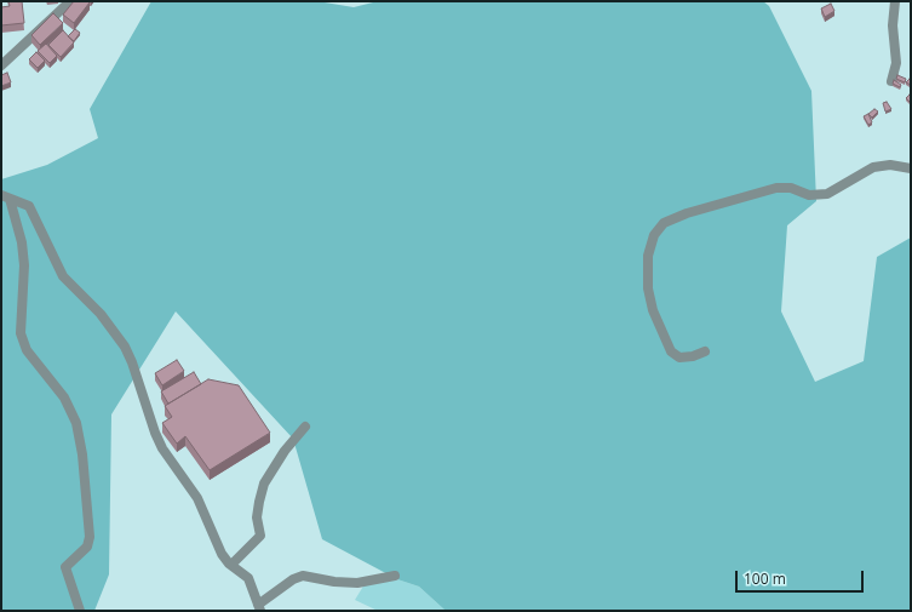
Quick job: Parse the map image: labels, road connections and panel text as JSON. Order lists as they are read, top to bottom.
{
  "scale_bar": "100 m"
}
